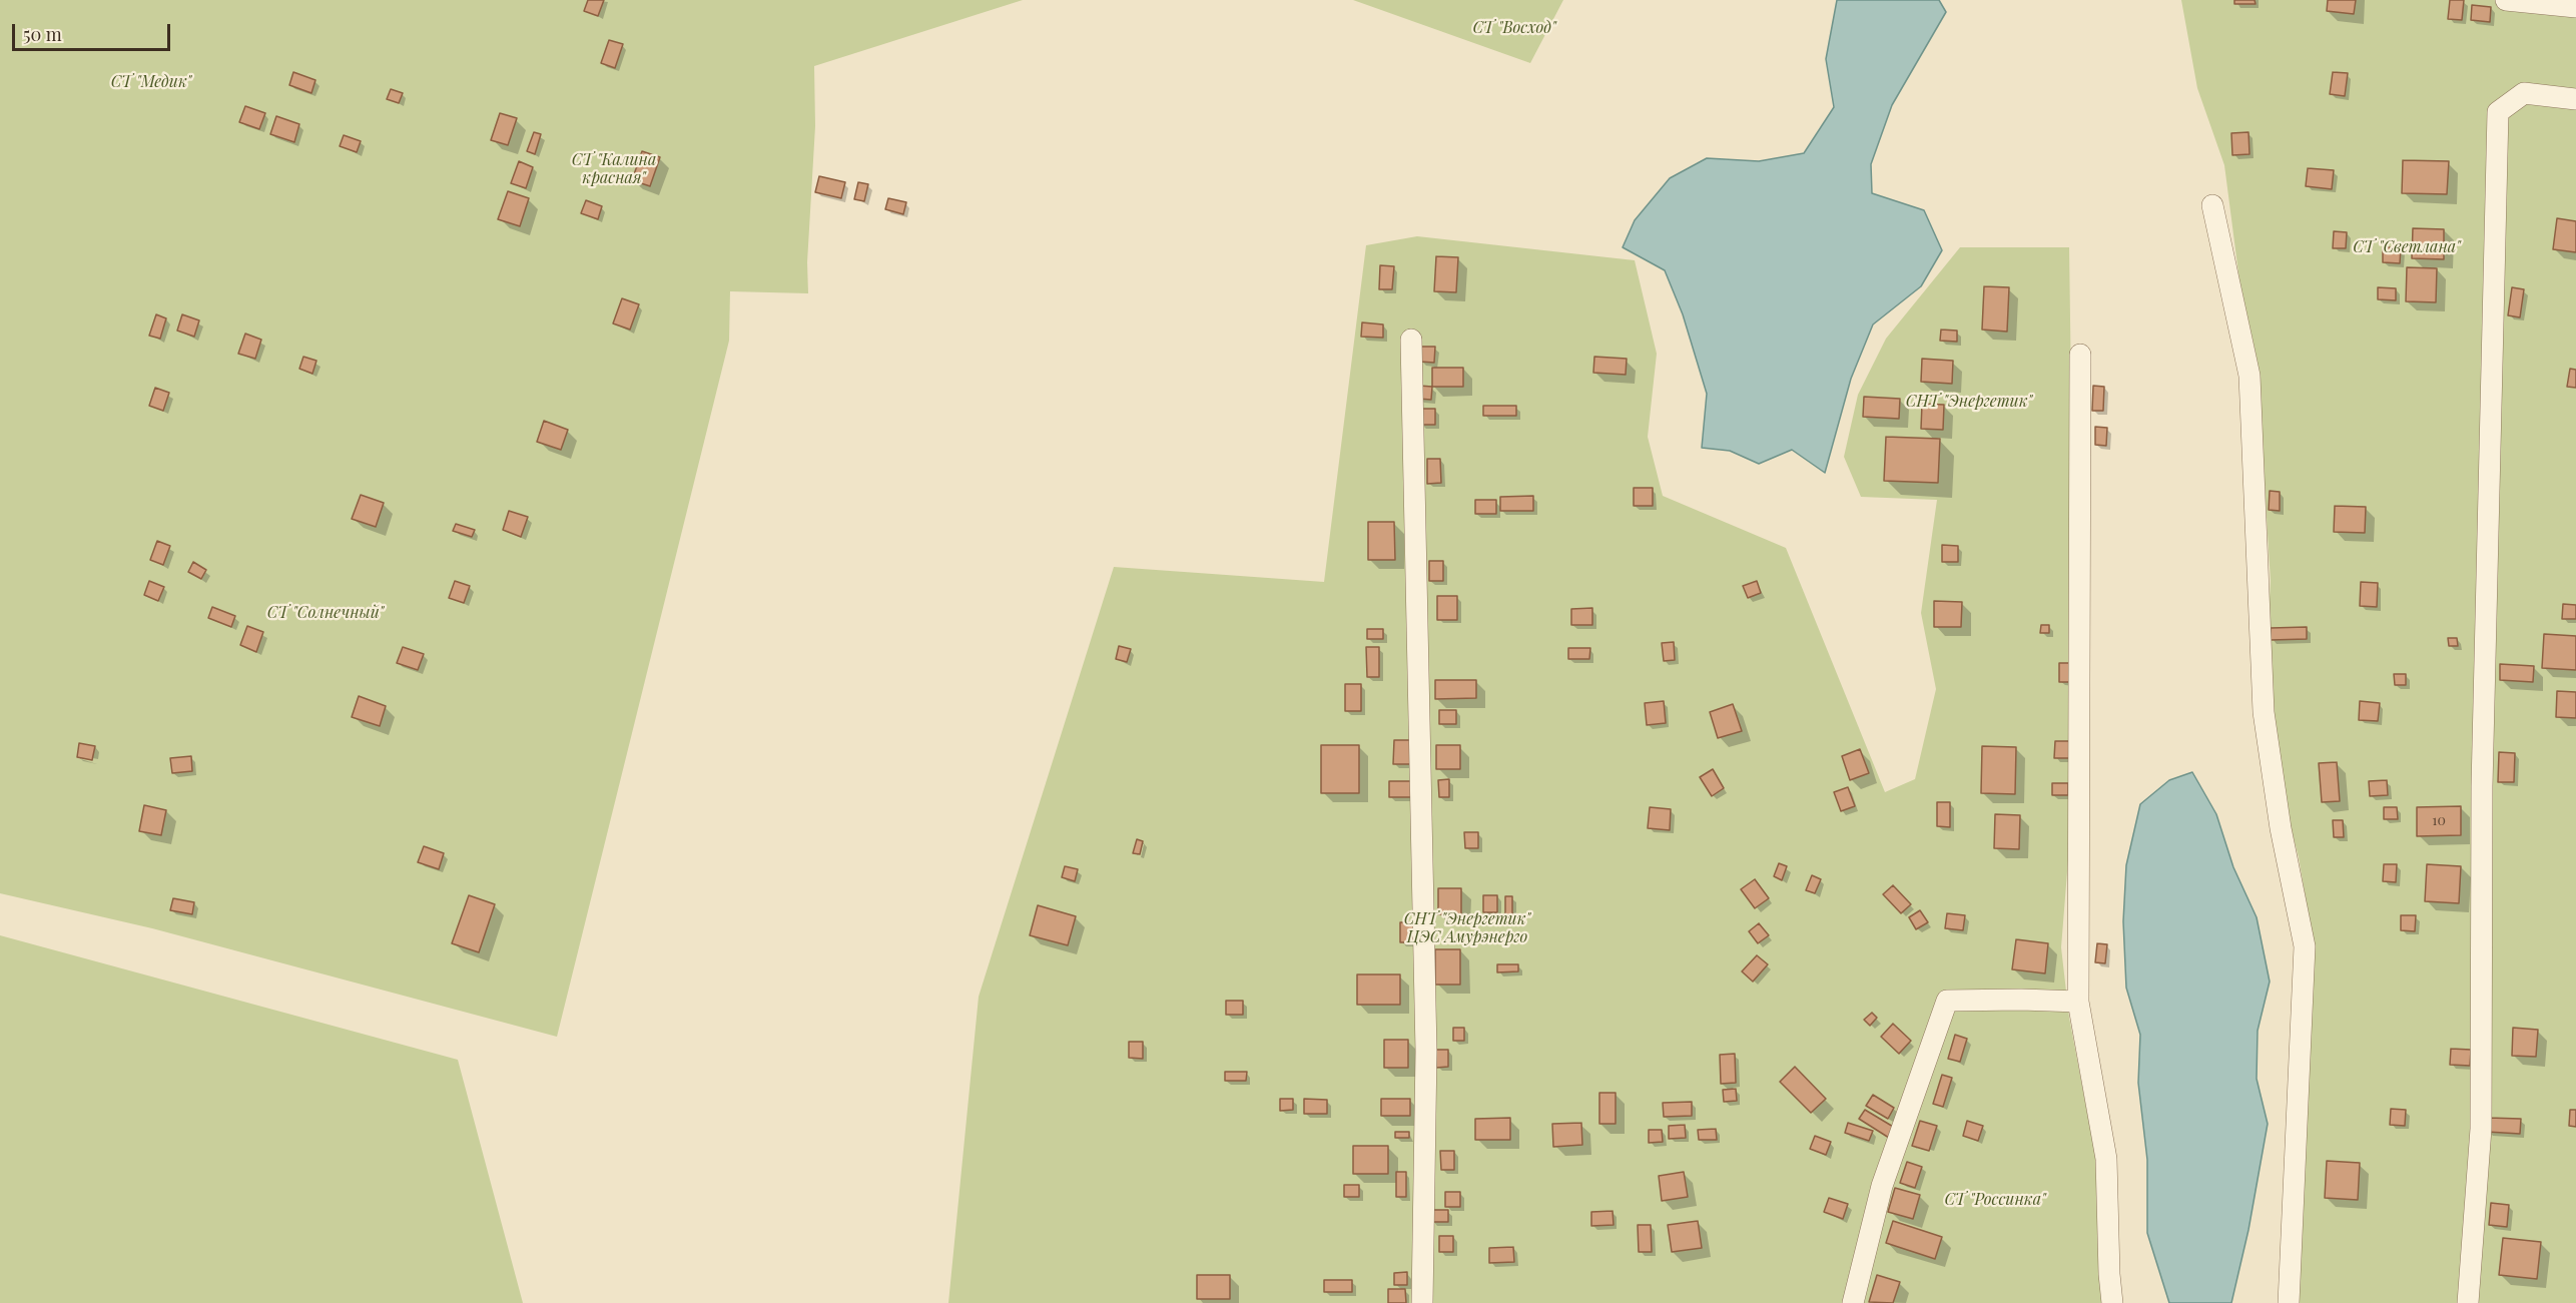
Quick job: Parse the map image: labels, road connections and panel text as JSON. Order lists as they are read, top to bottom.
{
  "parks": [
    "СТ \"Восход\"",
    "СТ \"Медик\"",
    "СТ \"Калина красная\"",
    "СТ \"Светлана\"",
    "СНТ \"Энергетик\"",
    "СТ \"Солнечный\"",
    "СНТ \"Энергетик\" ЦЭС Амурэнерго",
    "СТ \"Россинка\""
  ],
  "house_numbers": ["10"],
  "scale_bar": "50 m"
}
